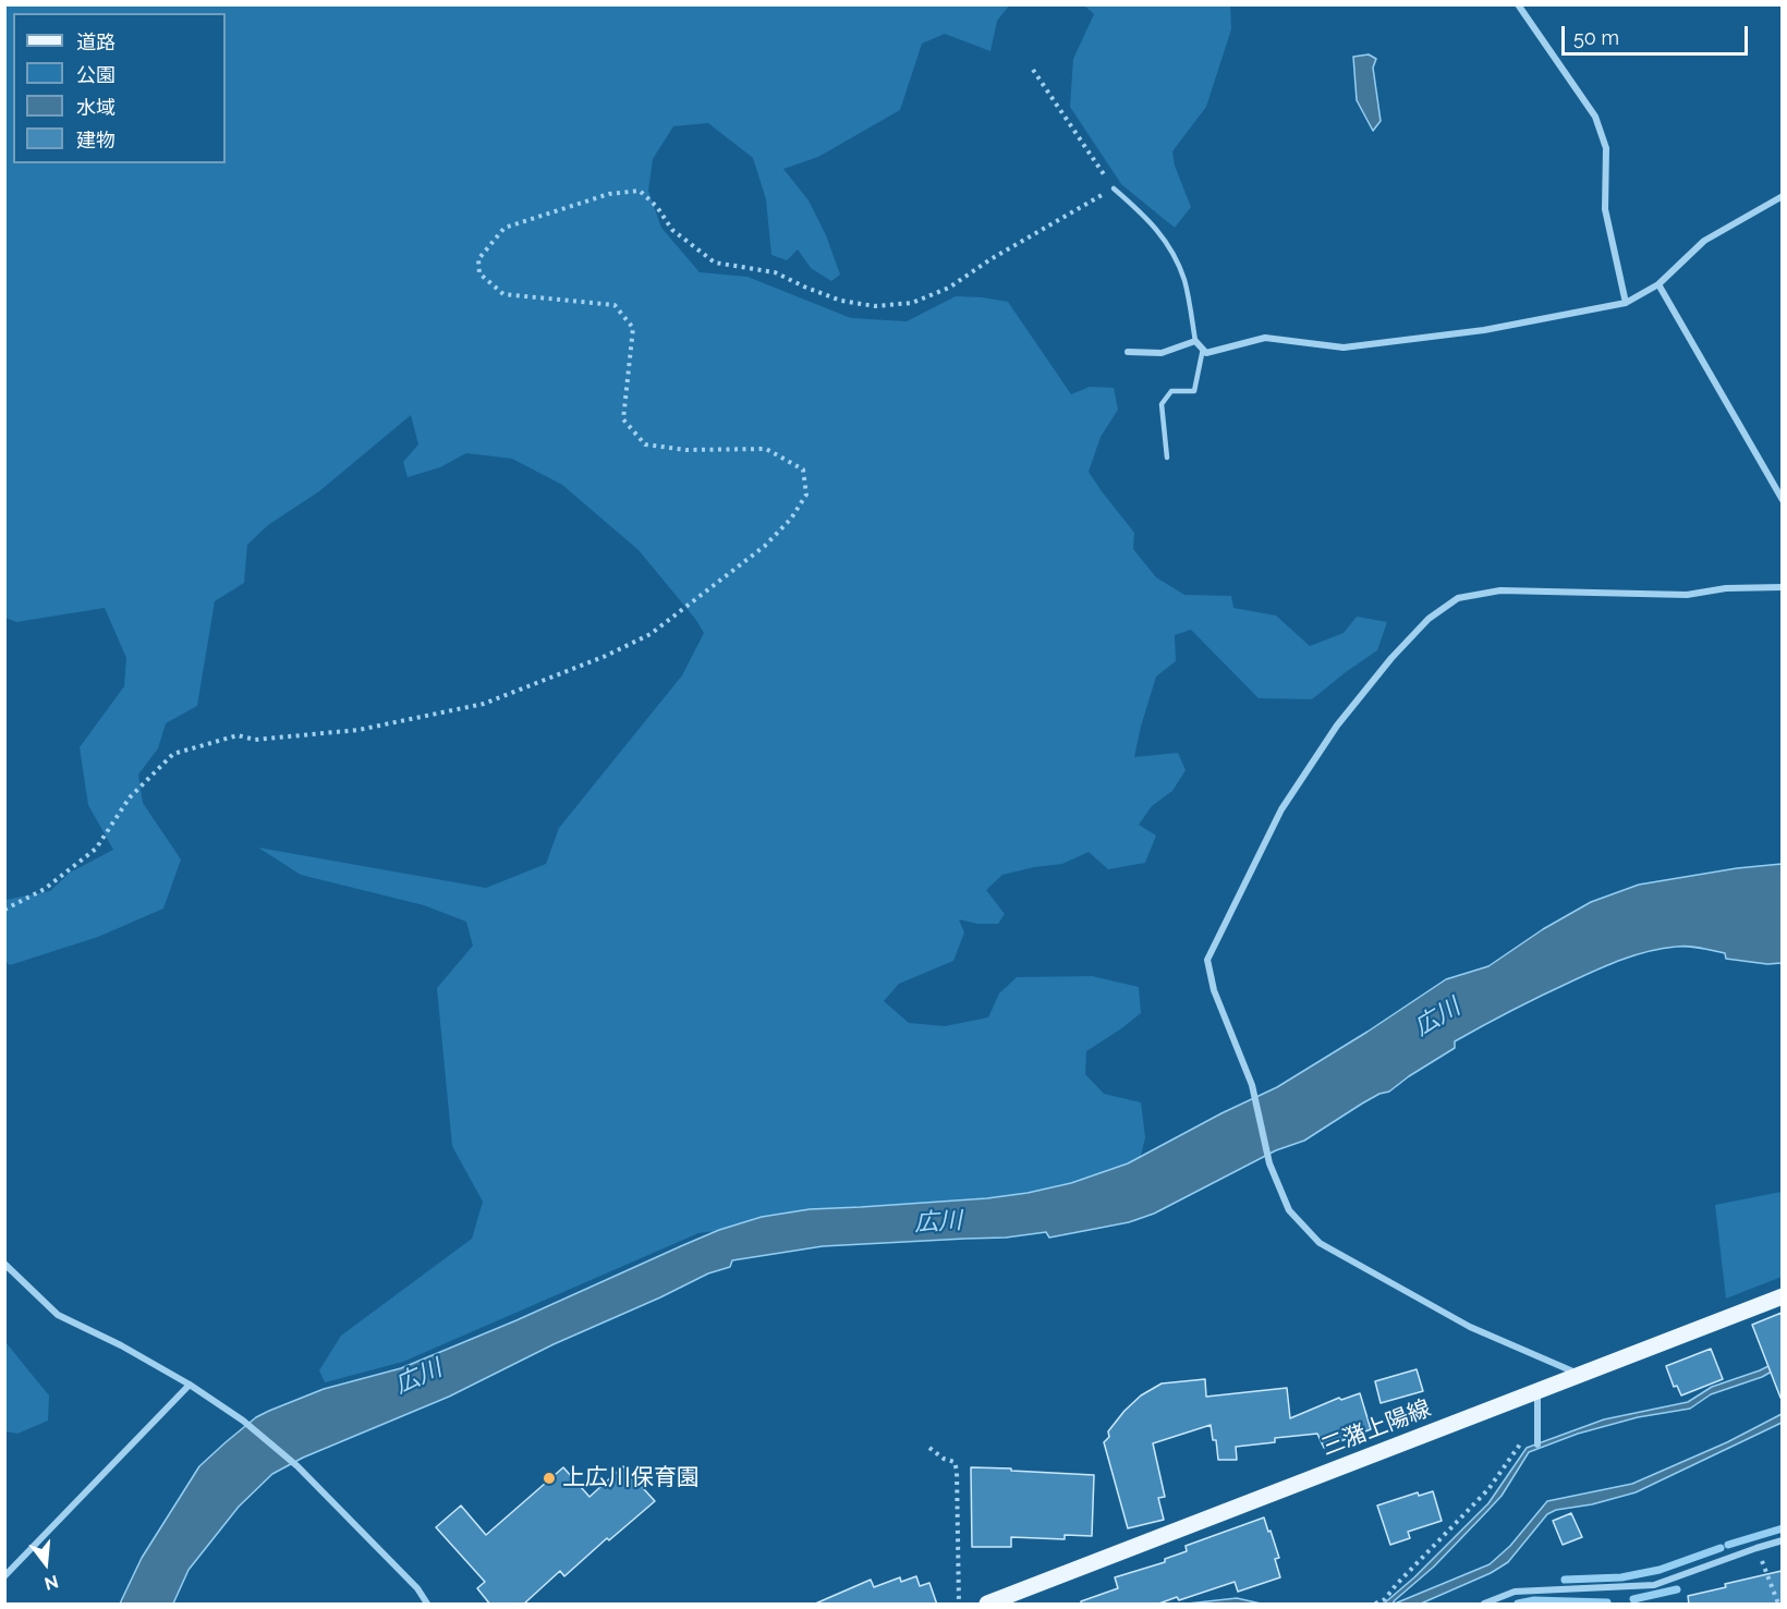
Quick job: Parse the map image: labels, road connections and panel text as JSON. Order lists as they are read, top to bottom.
{
  "streets": {
    "main road": ["三潴上陽線"]
  },
  "water": ["広川"],
  "places": ["上広川保育園"],
  "legend": [
    "道路",
    "公園",
    "水域",
    "建物"
  ],
  "scale_bar": "50 m",
  "north": "bottom"
}
